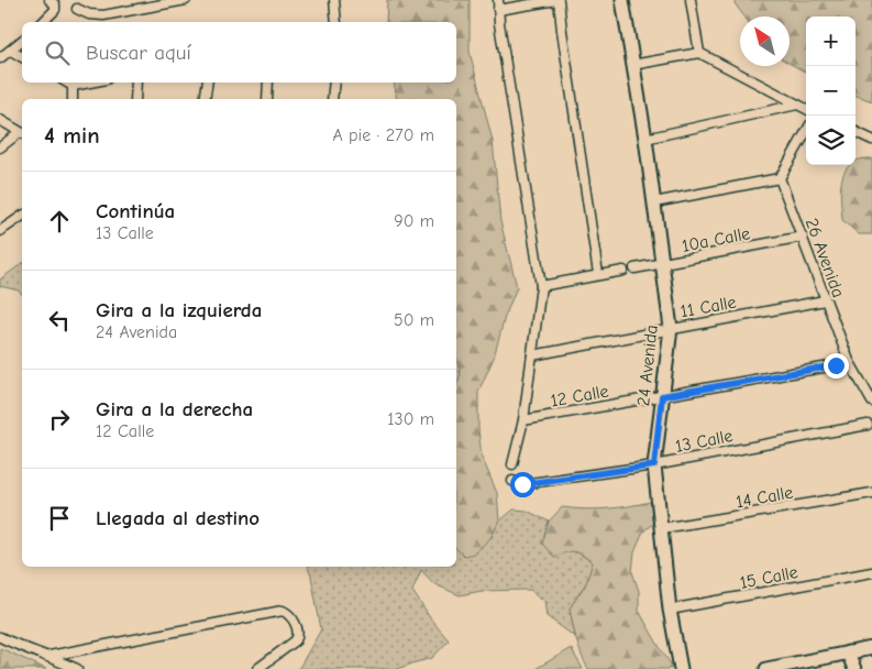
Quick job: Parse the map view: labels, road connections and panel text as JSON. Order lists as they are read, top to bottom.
{
  "streets": {
    "main road": ["24 Avenida"],
    "street": [
      "10a Calle",
      "26 Avenida",
      "11 Calle",
      "12 Calle",
      "13 Calle",
      "14 Calle",
      "15 Calle"
    ]
  },
  "crossings": [
    ["10a Calle", "26 Avenida"],
    ["10a Calle", "24 Avenida"],
    ["26 Avenida", "11 Calle"],
    ["11 Calle", "24 Avenida"],
    ["24 Avenida", "12 Calle"],
    ["24 Avenida", "13 Calle"],
    ["24 Avenida", "14 Calle"],
    ["24 Avenida", "15 Calle"]
  ],
  "north": "top left",
  "page": {
    "map_buttons": ["+", "−"],
    "search": "Buscar aquí",
    "heading": ["4 min", "A pie · 270 m"],
    "list": [
      ["Continúa", "13 Calle", "90 m"],
      ["Gira a la izquierda", "24 Avenida", "50 m"],
      ["Gira a la derecha", "12 Calle", "130 m"],
      "Llegada al destino"
    ]
  }
}
